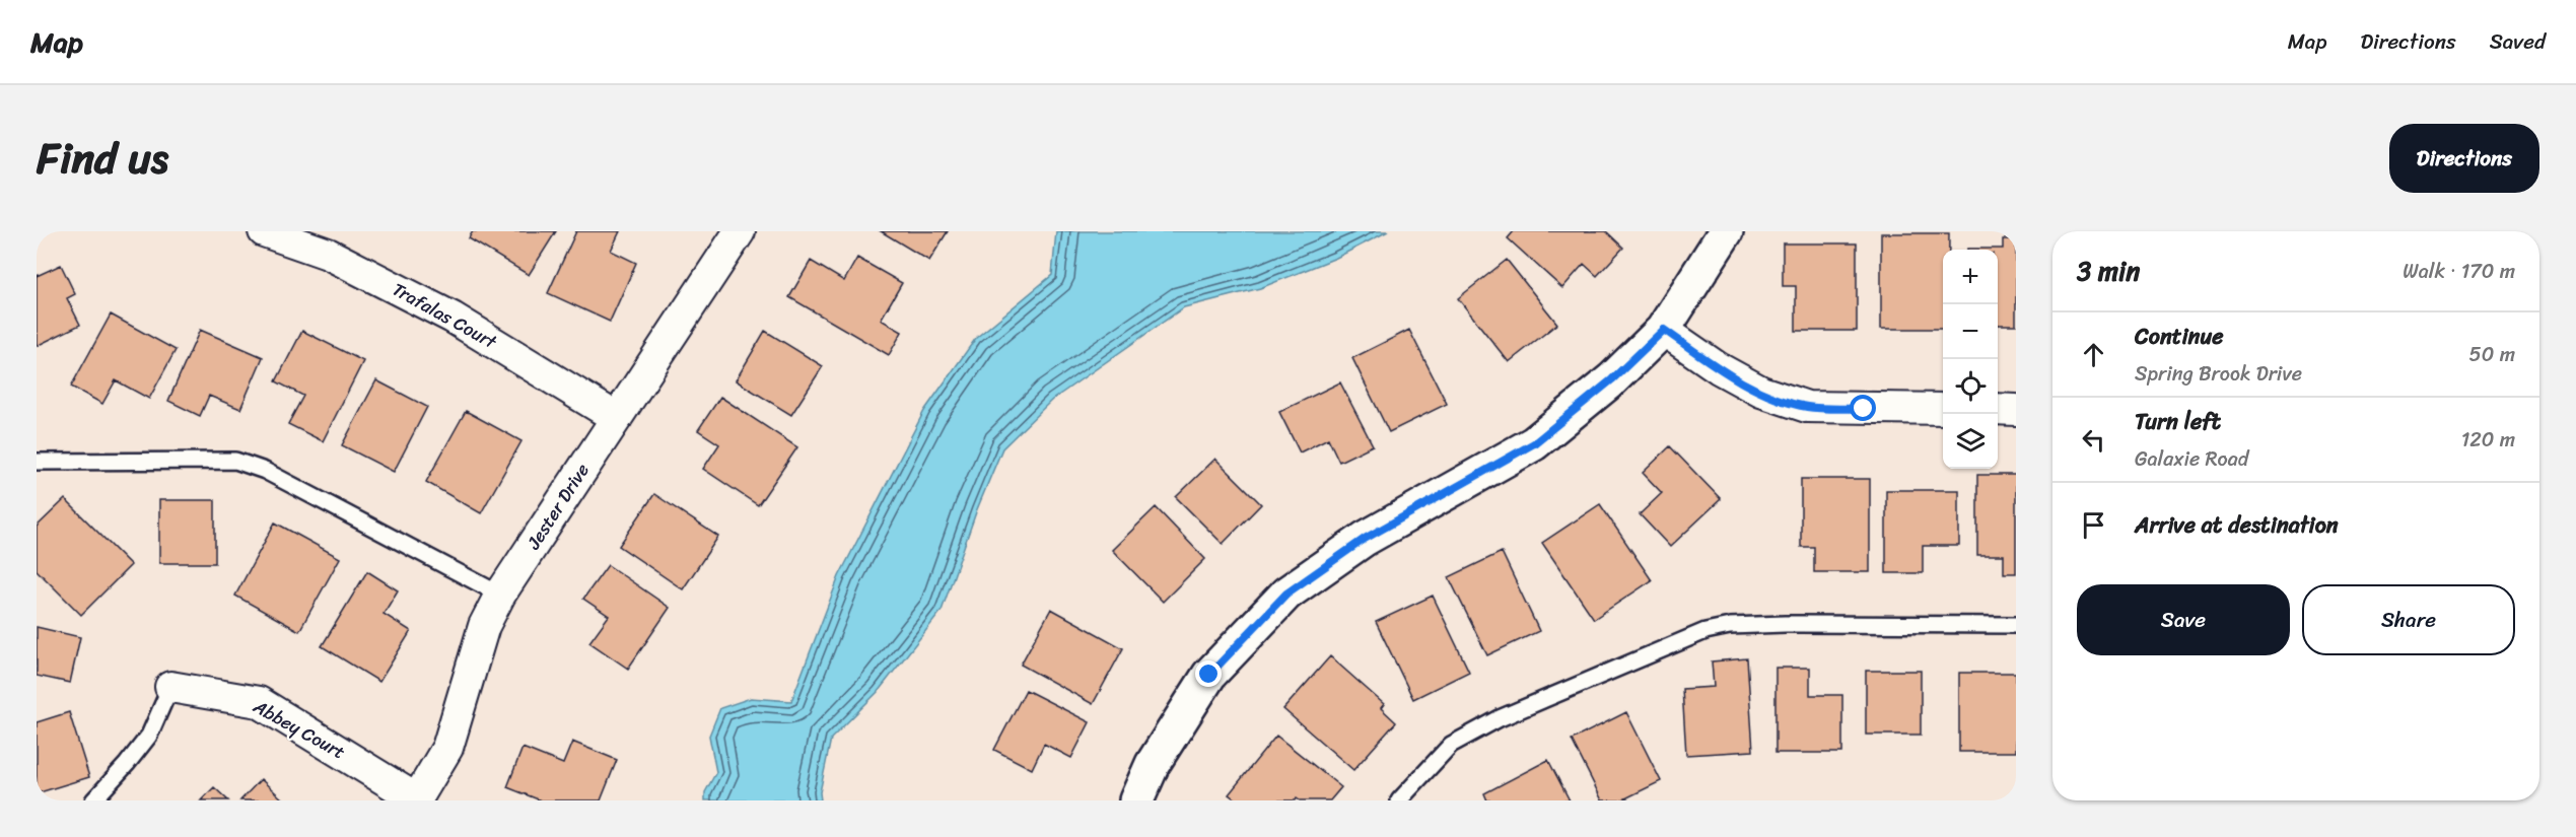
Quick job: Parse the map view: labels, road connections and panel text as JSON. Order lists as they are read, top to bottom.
{
  "streets": {
    "street": ["Trafalas Court", "Jester Drive", "Abbey Court"]
  },
  "crossings": [
    ["Trafalas Court", "Jester Drive"],
    ["Jester Drive", "Abbey Court"]
  ],
  "page": {
    "header": "Map",
    "nav": ["Map", "Directions", "Saved"],
    "title": "Find us",
    "buttons": [
      "Directions",
      ["Save", "Share"]
    ],
    "heading": ["3 min", "Walk · 170 m"],
    "map_buttons": ["+", "−"],
    "list": [
      ["Continue", "Spring Brook Drive", "50 m"],
      ["Turn left", "Galaxie Road", "120 m"],
      "Arrive at destination"
    ]
  }
}
